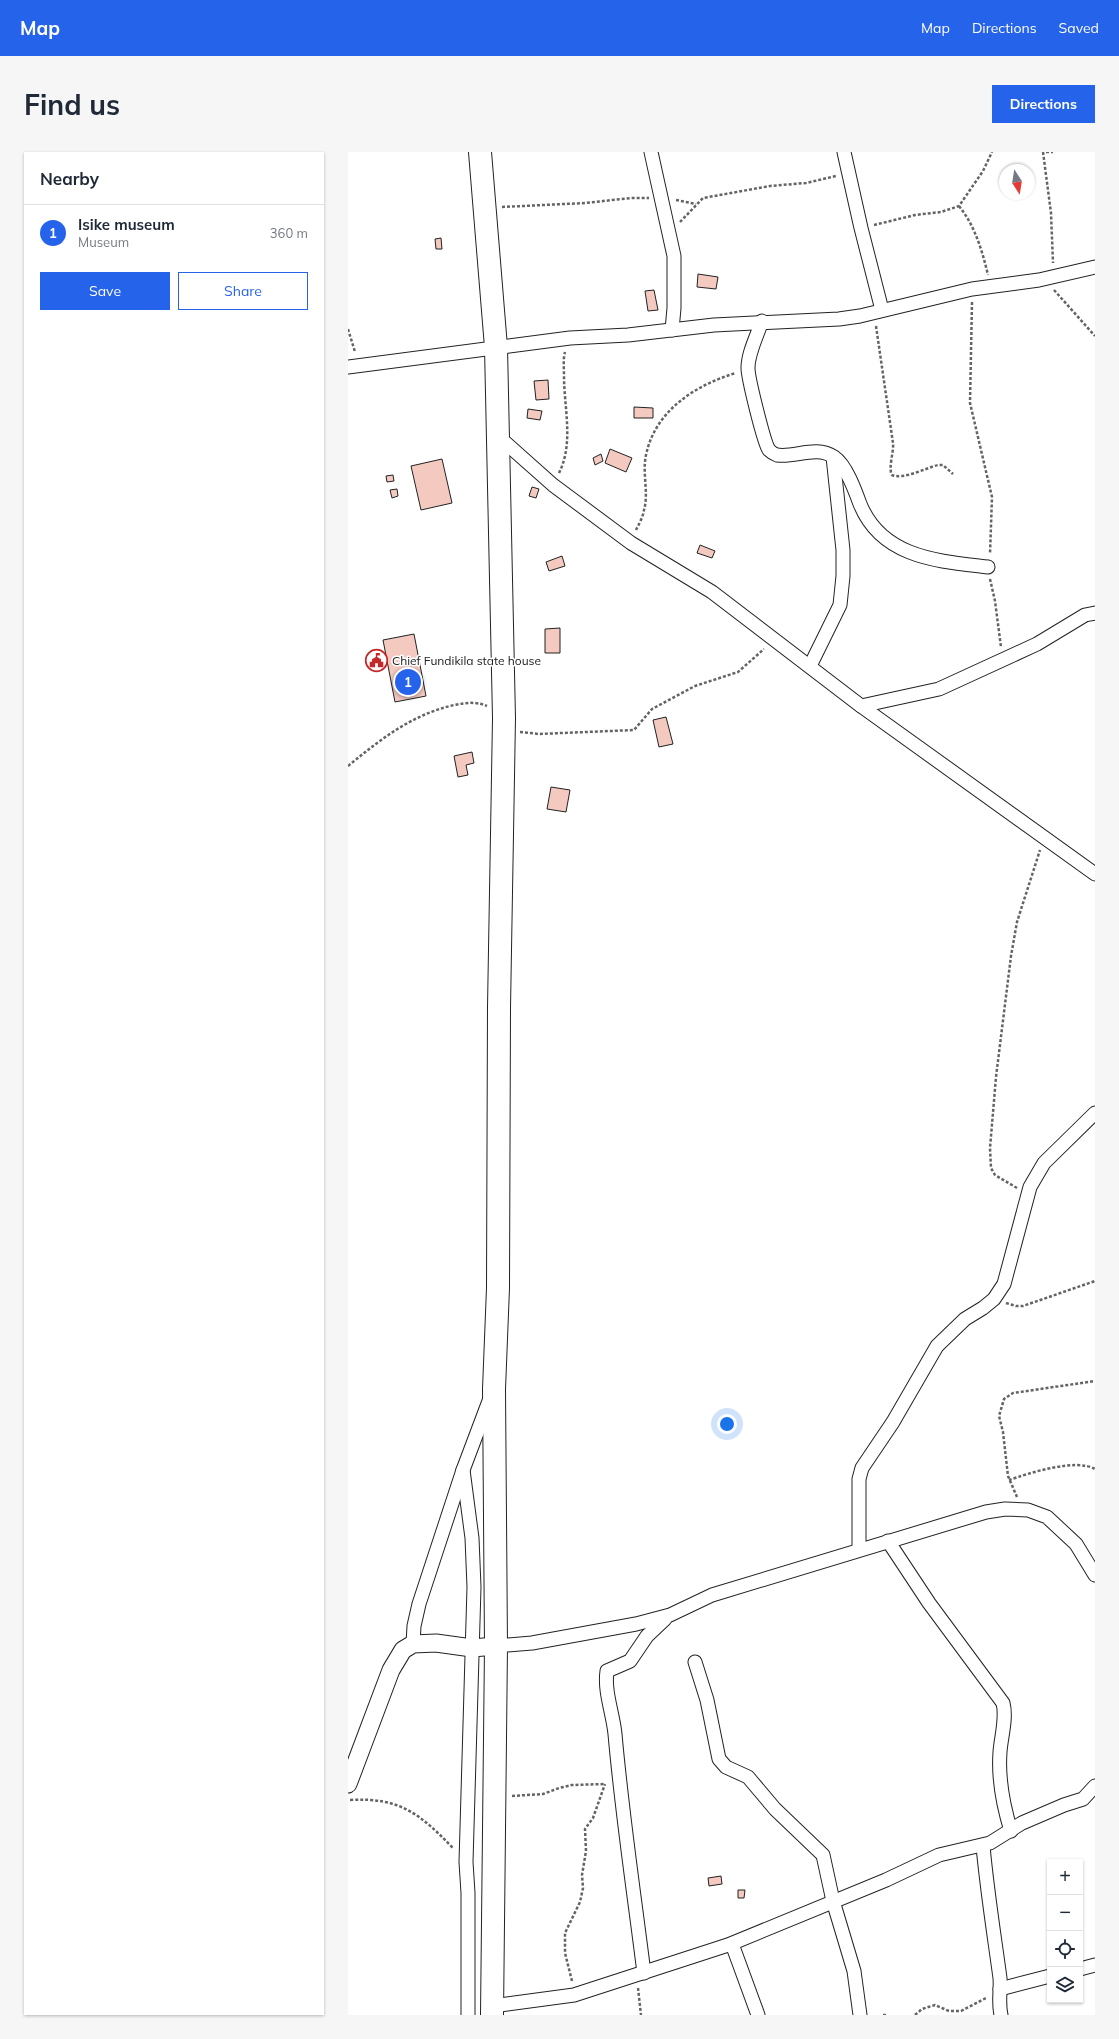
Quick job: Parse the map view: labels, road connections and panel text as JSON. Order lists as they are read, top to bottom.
{
  "places": {
    "public building": ["Chief Fundikila state house"]
  },
  "north": "bottom",
  "page": {
    "header": "Map",
    "nav": ["Map", "Directions", "Saved"],
    "buttons": [
      "Directions",
      ["Save", "Share"]
    ],
    "title": "Find us",
    "heading": "Nearby",
    "list": [
      {
        "mark": "1",
        "name": "Isike museum",
        "note": "Museum",
        "value": "360 m"
      }
    ],
    "pins": "1",
    "map_buttons": ["+", "−"]
  }
}
